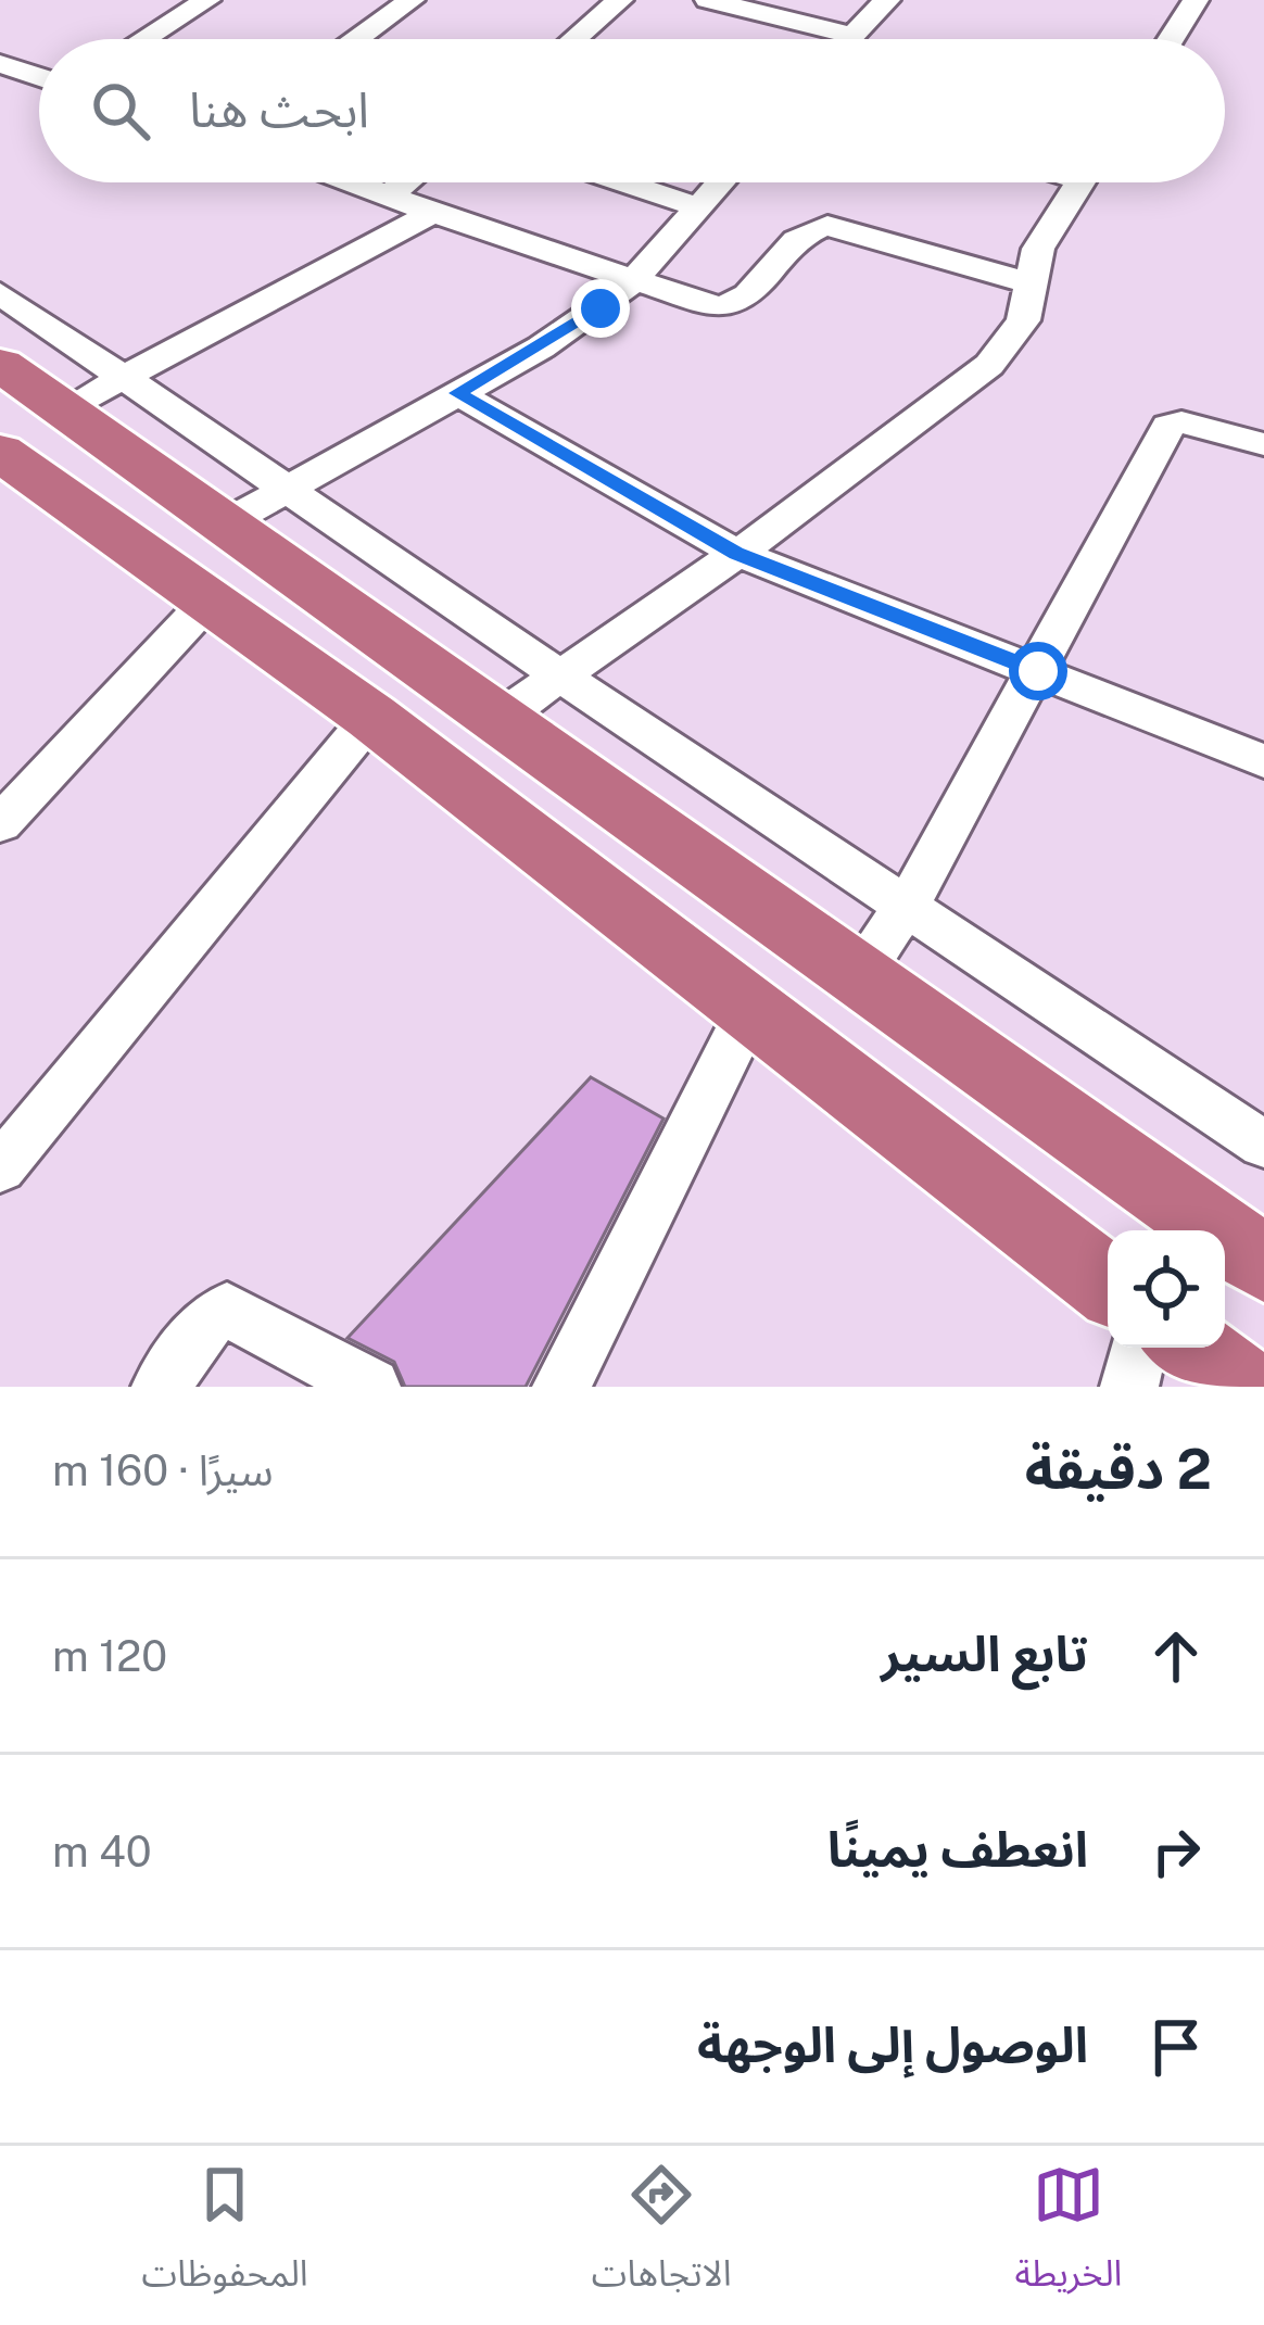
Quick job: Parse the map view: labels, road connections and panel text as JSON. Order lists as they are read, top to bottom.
{
  "page": {
    "search": "ابحث هنا",
    "heading": ["2 دقيقة", "سيرًا · 160 m"],
    "list": [
      ["تابع السير", "120 m"],
      ["انعطف يمينًا", "40 m"],
      "الوصول إلى الوجهة"
    ],
    "nav": ["الخريطة", "الاتجاهات", "المحفوظات"]
  }
}
